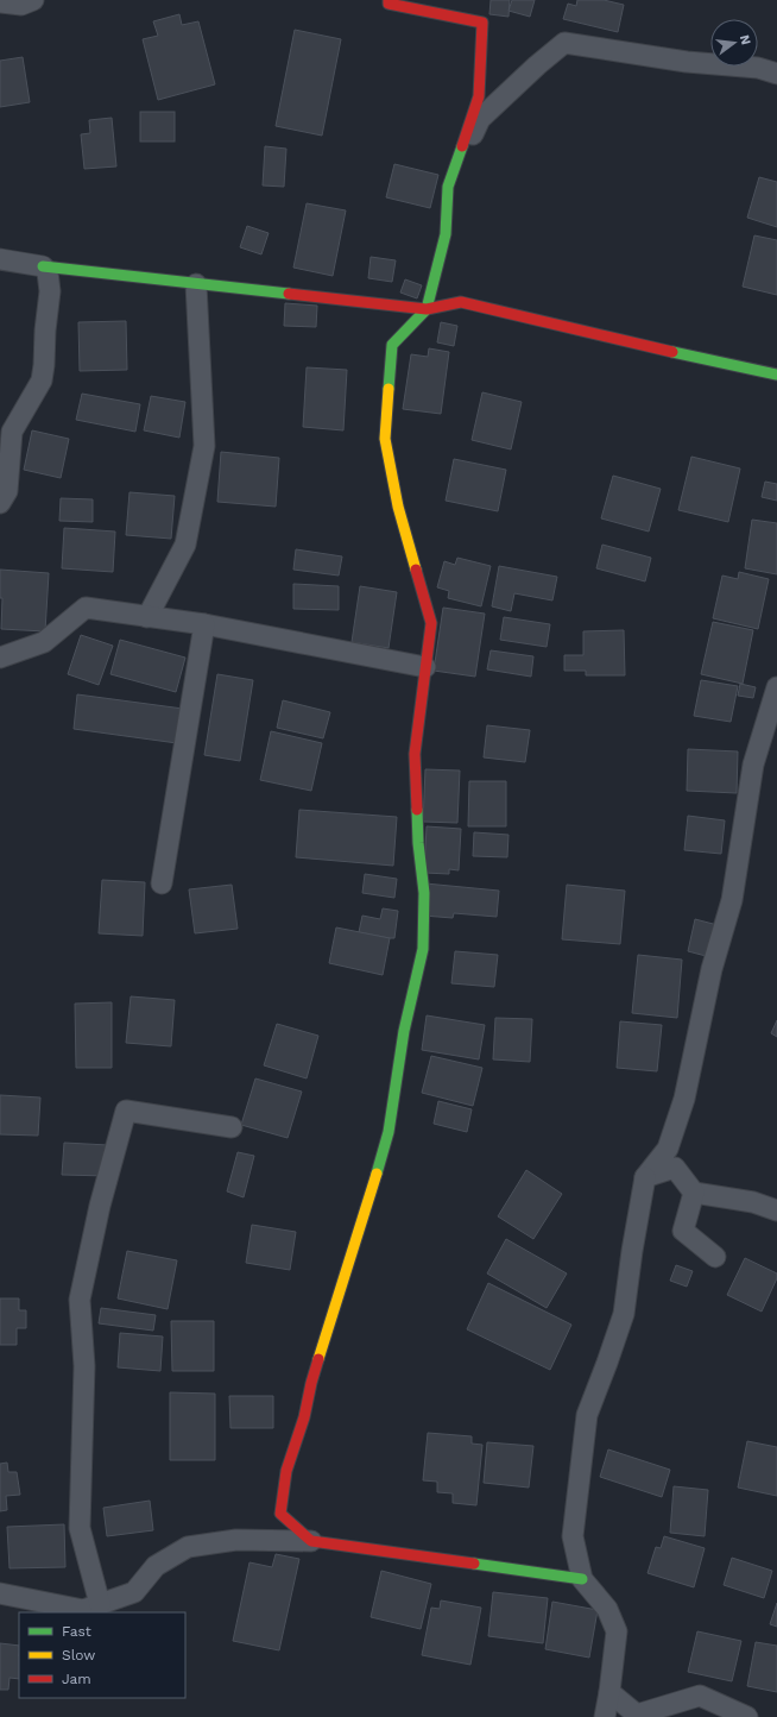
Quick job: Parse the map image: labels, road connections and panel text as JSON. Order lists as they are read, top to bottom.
{
  "legend": ["Fast", "Slow", "Jam"],
  "north": "right"
}
